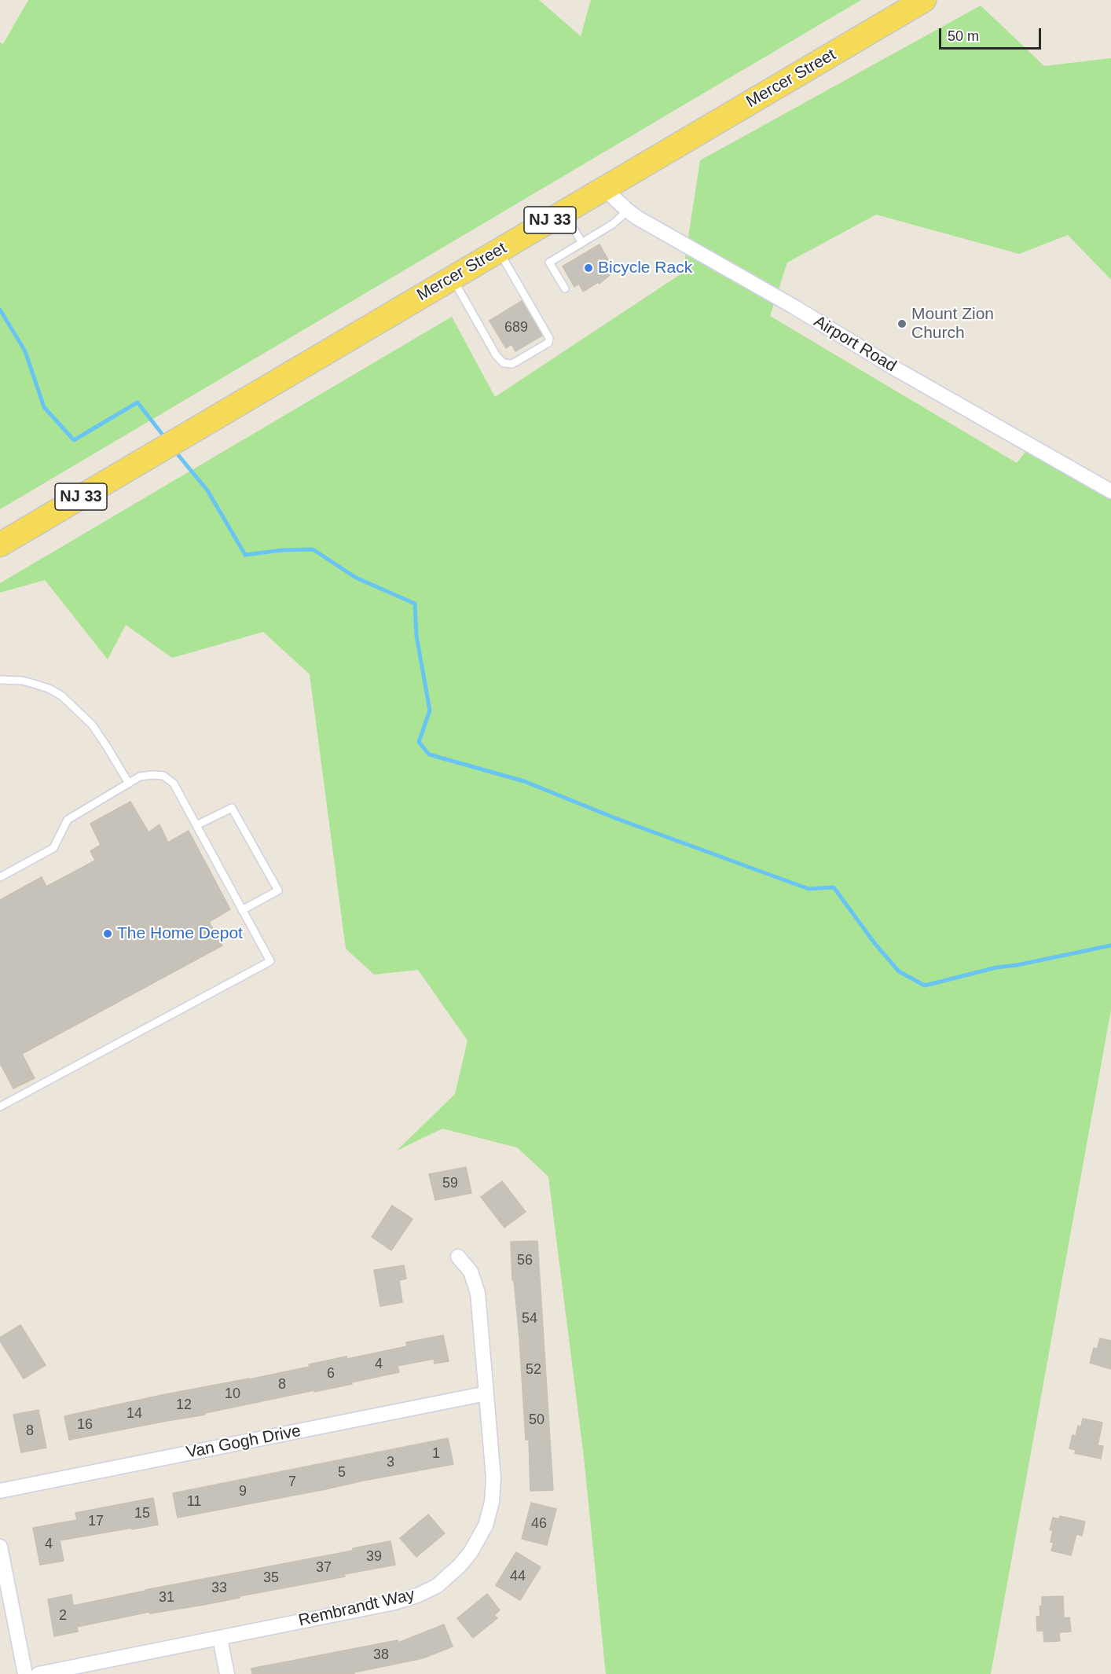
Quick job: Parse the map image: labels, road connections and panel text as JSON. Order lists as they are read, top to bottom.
{
  "streets": {
    "main road": ["Mercer Street", "NJ 33"],
    "street": ["Airport Road", "Van Gogh Drive", "Rembrandt Way"]
  },
  "crossings": [
    ["Mercer Street", "Airport Road"],
    ["Van Gogh Drive", "Rembrandt Way"]
  ],
  "places": ["Bicycle Rack", "Mount Zion Church", "The Home Depot"],
  "house_numbers": [
    "689",
    "59",
    "56",
    "54",
    "4",
    "52",
    "6",
    "8",
    "10",
    "12",
    "14",
    "50",
    "16",
    "8",
    "1",
    "3",
    "5",
    "7",
    "9",
    "11",
    "15",
    "17",
    "46",
    "4",
    "39",
    "37",
    "44",
    "35",
    "33",
    "31",
    "2",
    "38"
  ],
  "scale_bar": "50 m"
}
